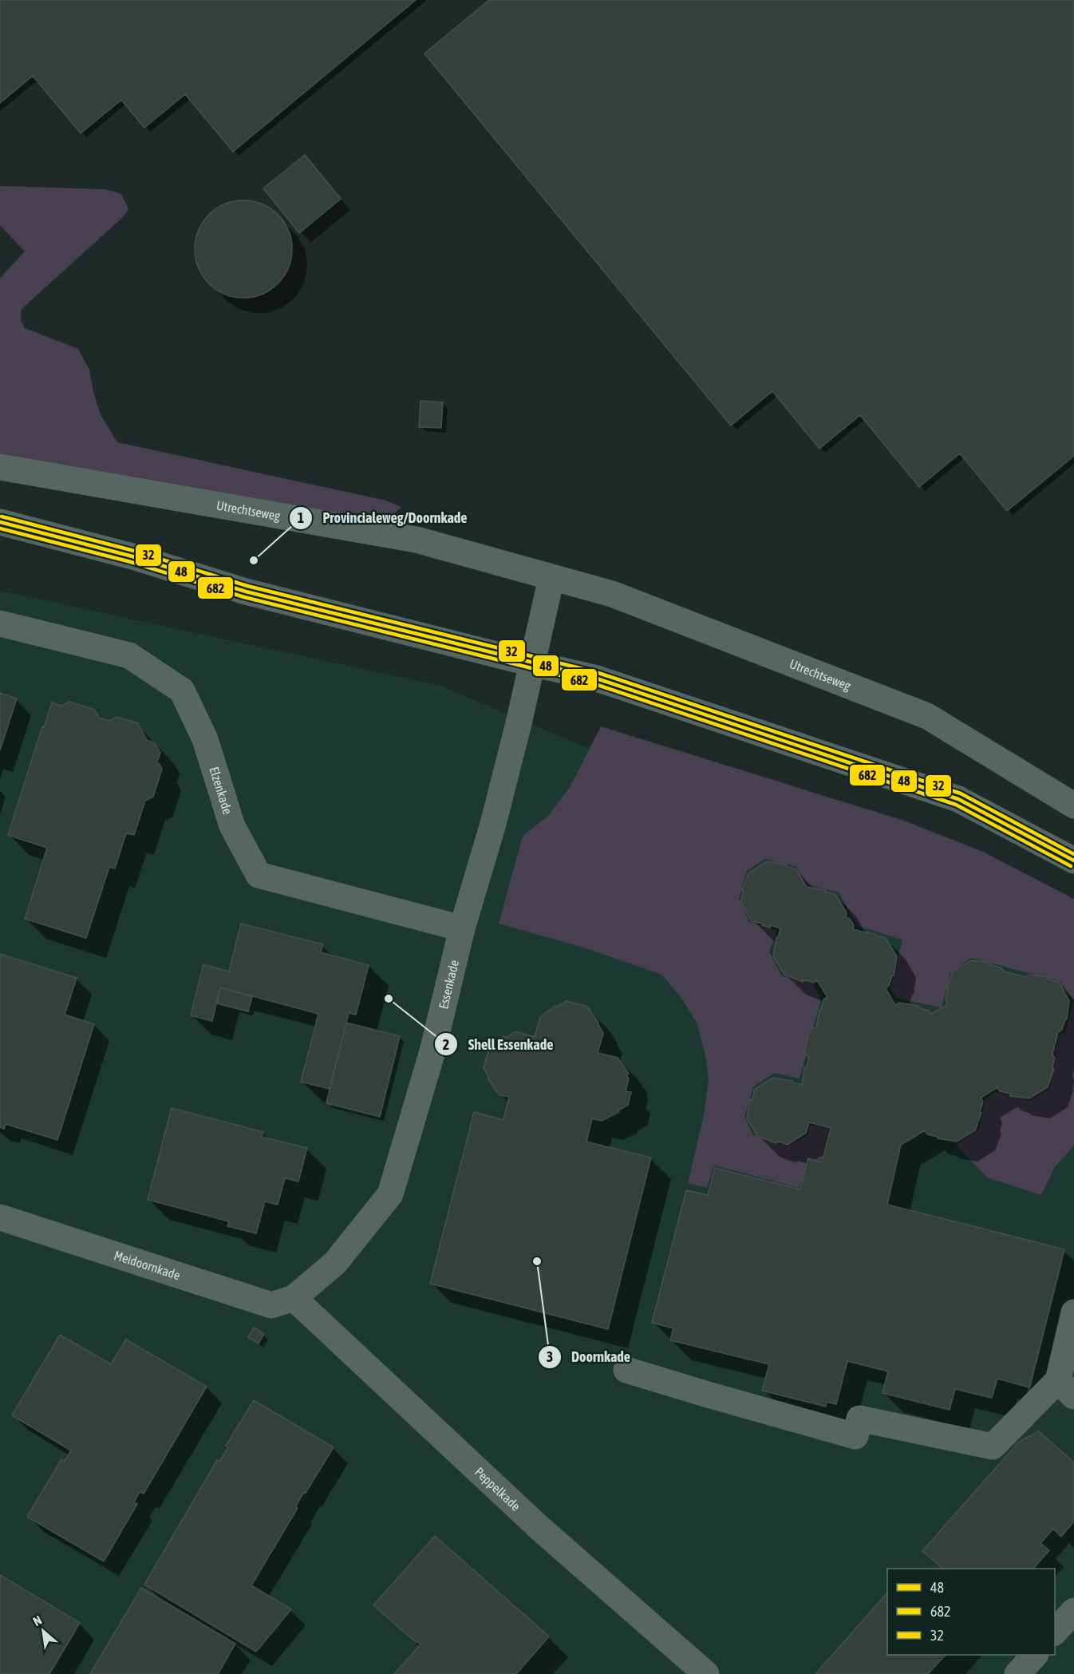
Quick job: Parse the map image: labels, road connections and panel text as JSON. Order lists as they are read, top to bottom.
{
  "streets": {
    "street": [
      "Utrechtseweg",
      "Elzenkade",
      "Essenkade",
      "Meidoornkade",
      "Peppelkade"
    ]
  },
  "crossings": [
    ["Elzenkade", "Essenkade"],
    ["Essenkade", "Meidoornkade"],
    ["Essenkade", "Peppelkade"],
    ["Meidoornkade", "Peppelkade"]
  ],
  "places": ["Provincialeweg/Doornkade", "Shell Essenkade", "Doornkade"],
  "lines": ["transit line 32", "transit line 48", "transit line 682"],
  "legend": ["48", "682", "32"],
  "north": "top left"
}
